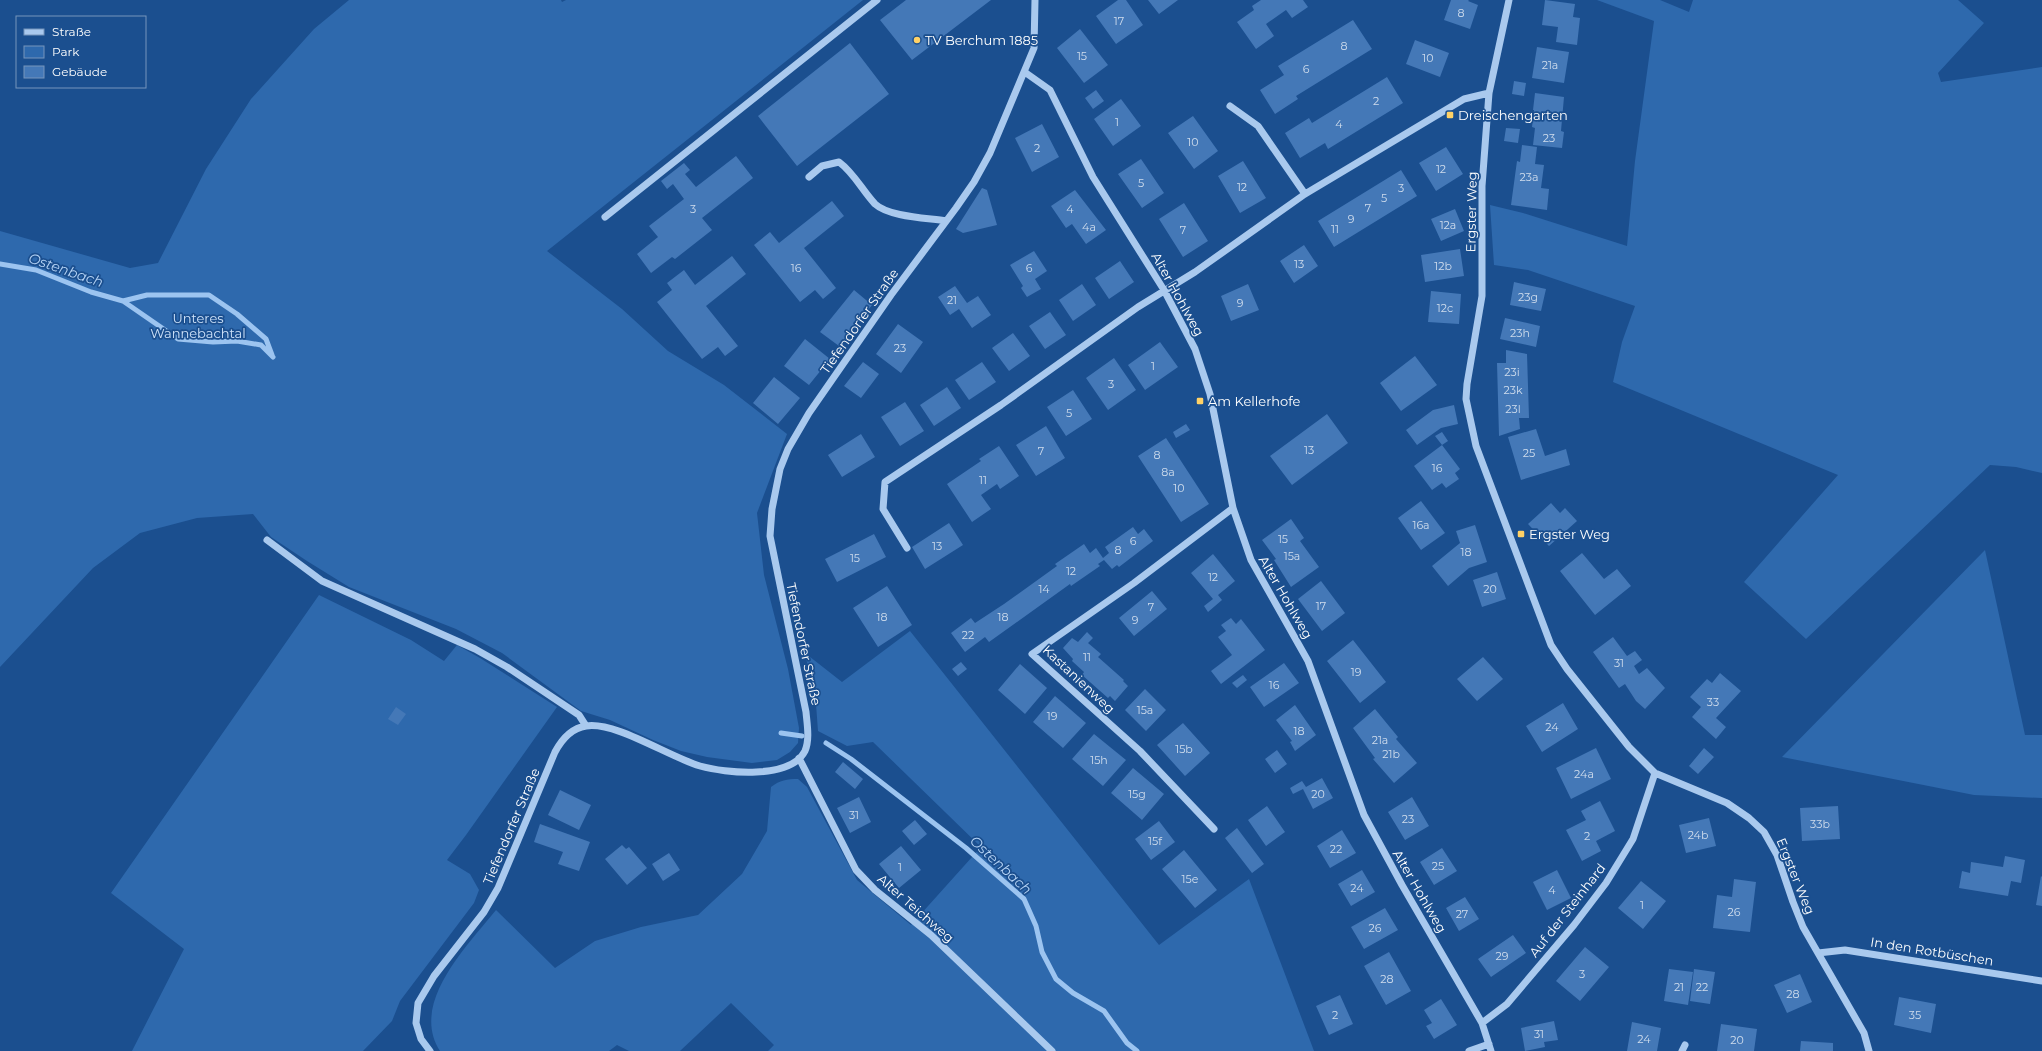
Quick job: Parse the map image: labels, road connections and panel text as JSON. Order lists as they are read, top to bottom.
{
  "streets": {
    "street": [
      "Ergster Weg",
      "Alter Hohlweg",
      "Tiefendorfer Straße",
      "Kastanienweg",
      "Alter Teichweg",
      "Auf der Steinhard",
      "In den Rotbüschen"
    ]
  },
  "crossings": [
    ["Ergster Weg", "Auf der Steinhard"],
    ["Ergster Weg", "In den Rotbüschen"],
    ["Alter Hohlweg", "Tiefendorfer Straße"],
    ["Alter Hohlweg", "Kastanienweg"],
    ["Alter Hohlweg", "Auf der Steinhard"],
    ["Tiefendorfer Straße", "Alter Teichweg"]
  ],
  "water": ["Ostenbach"],
  "parks": ["Unteres Wannebachtal"],
  "places": {
    "other": ["TV Berchum 1885"],
    "transit": ["Dreischengarten", "Am Kellerhofe", "Ergster Weg"]
  },
  "house_numbers": [
    "8",
    "17",
    "8",
    "15",
    "10",
    "21a",
    "6",
    "2",
    "1",
    "4",
    "23",
    "10",
    "2",
    "12",
    "23a",
    "5",
    "12",
    "3",
    "5",
    "7",
    "3",
    "4",
    "9",
    "12a",
    "4a",
    "11",
    "7",
    "13",
    "12b",
    "16",
    "6",
    "23g",
    "21",
    "9",
    "12c",
    "23h",
    "23",
    "1",
    "23i",
    "3",
    "23k",
    "23l",
    "5",
    "13",
    "7",
    "25",
    "8",
    "16",
    "8a",
    "11",
    "10",
    "16a",
    "15",
    "6",
    "13",
    "8",
    "18",
    "15a",
    "15",
    "12",
    "12",
    "14",
    "20",
    "17",
    "7",
    "18",
    "18",
    "9",
    "22",
    "11",
    "31",
    "19",
    "16",
    "33",
    "15a",
    "19",
    "24",
    "18",
    "21a",
    "15b",
    "21b",
    "15h",
    "24a",
    "15g",
    "20",
    "31",
    "23",
    "33b",
    "24b",
    "2",
    "15f",
    "22",
    "25",
    "1",
    "15e",
    "24",
    "4",
    "1",
    "26",
    "27",
    "26",
    "29",
    "3",
    "28",
    "21",
    "22",
    "28",
    "2",
    "35",
    "31",
    "24",
    "20"
  ],
  "legend": ["Straße", "Park", "Gebäude"]
}
